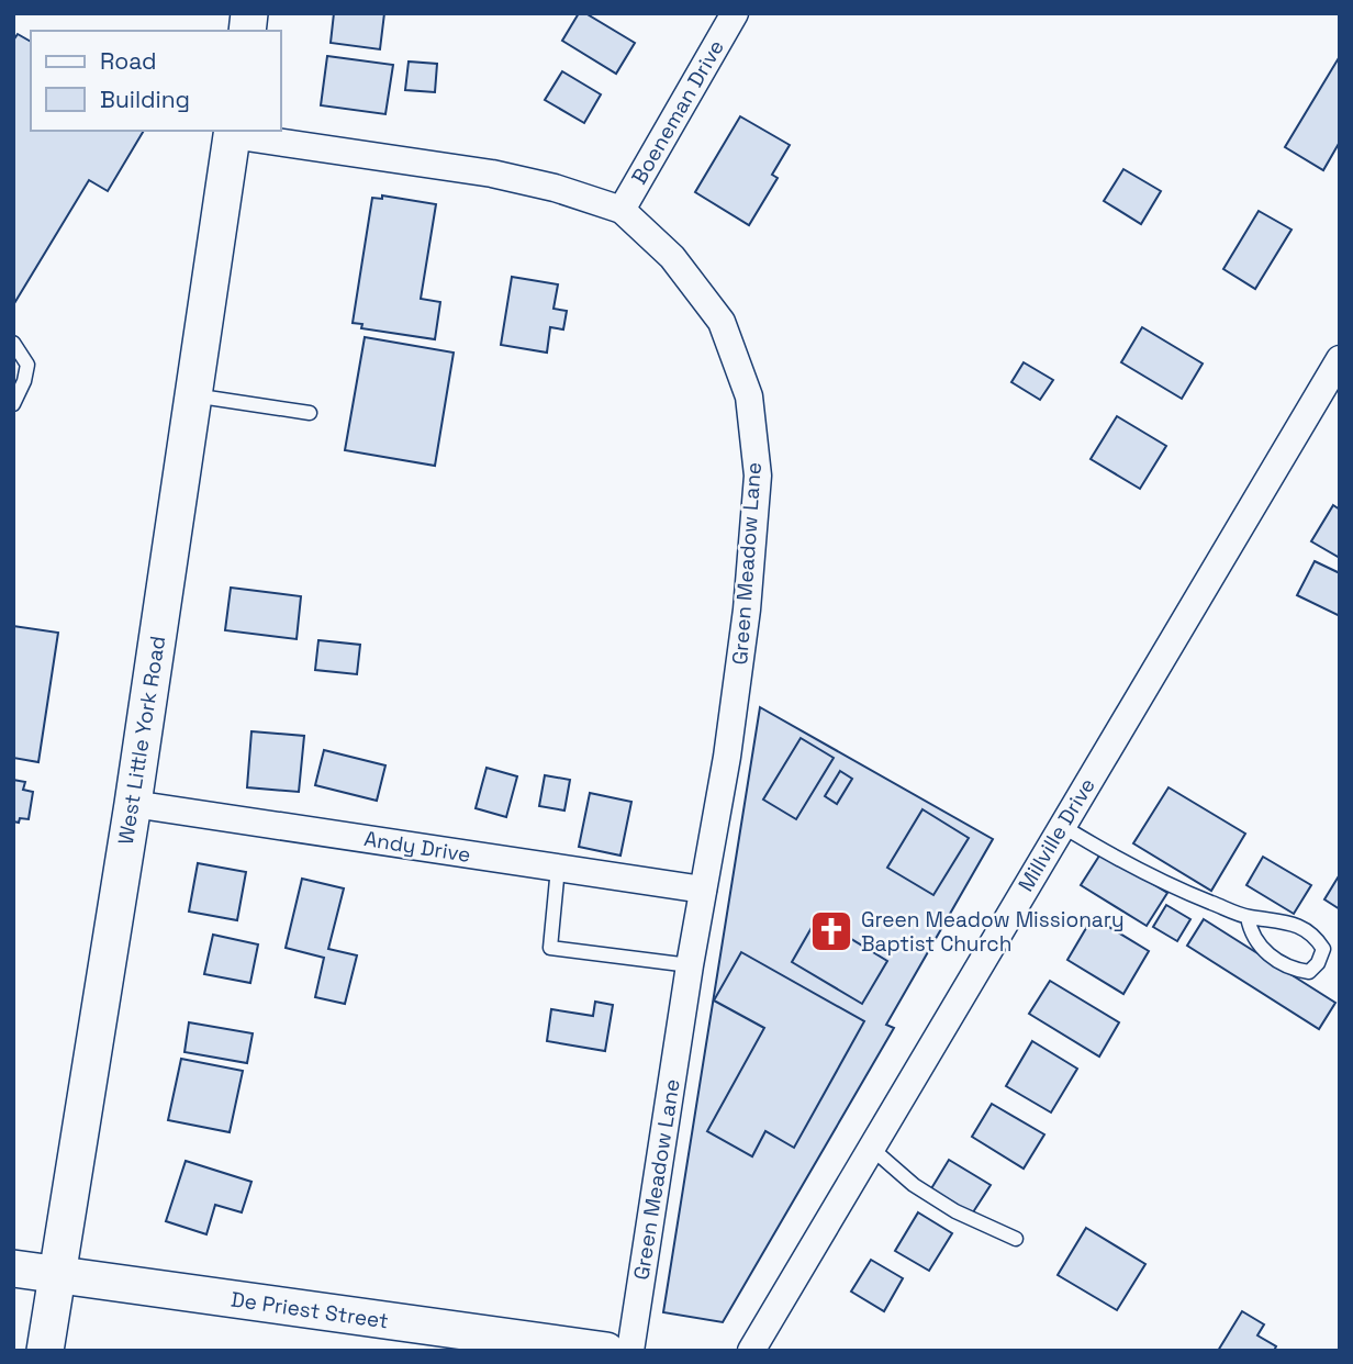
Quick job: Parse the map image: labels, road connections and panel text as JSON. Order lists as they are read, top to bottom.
{
  "streets": {
    "street": [
      "Boeneman Drive",
      "Green Meadow Lane",
      "West Little York Road",
      "Millville Drive",
      "Andy Drive",
      "De Priest Street"
    ]
  },
  "crossings": [
    ["Boeneman Drive", "Green Meadow Lane"],
    ["Green Meadow Lane", "West Little York Road"],
    ["Green Meadow Lane", "Andy Drive"],
    ["West Little York Road", "Andy Drive"],
    ["West Little York Road", "De Priest Street"]
  ],
  "places": {
    "church": ["Green Meadow Missionary Baptist Church"]
  },
  "legend": ["Road", "Building"]
}
